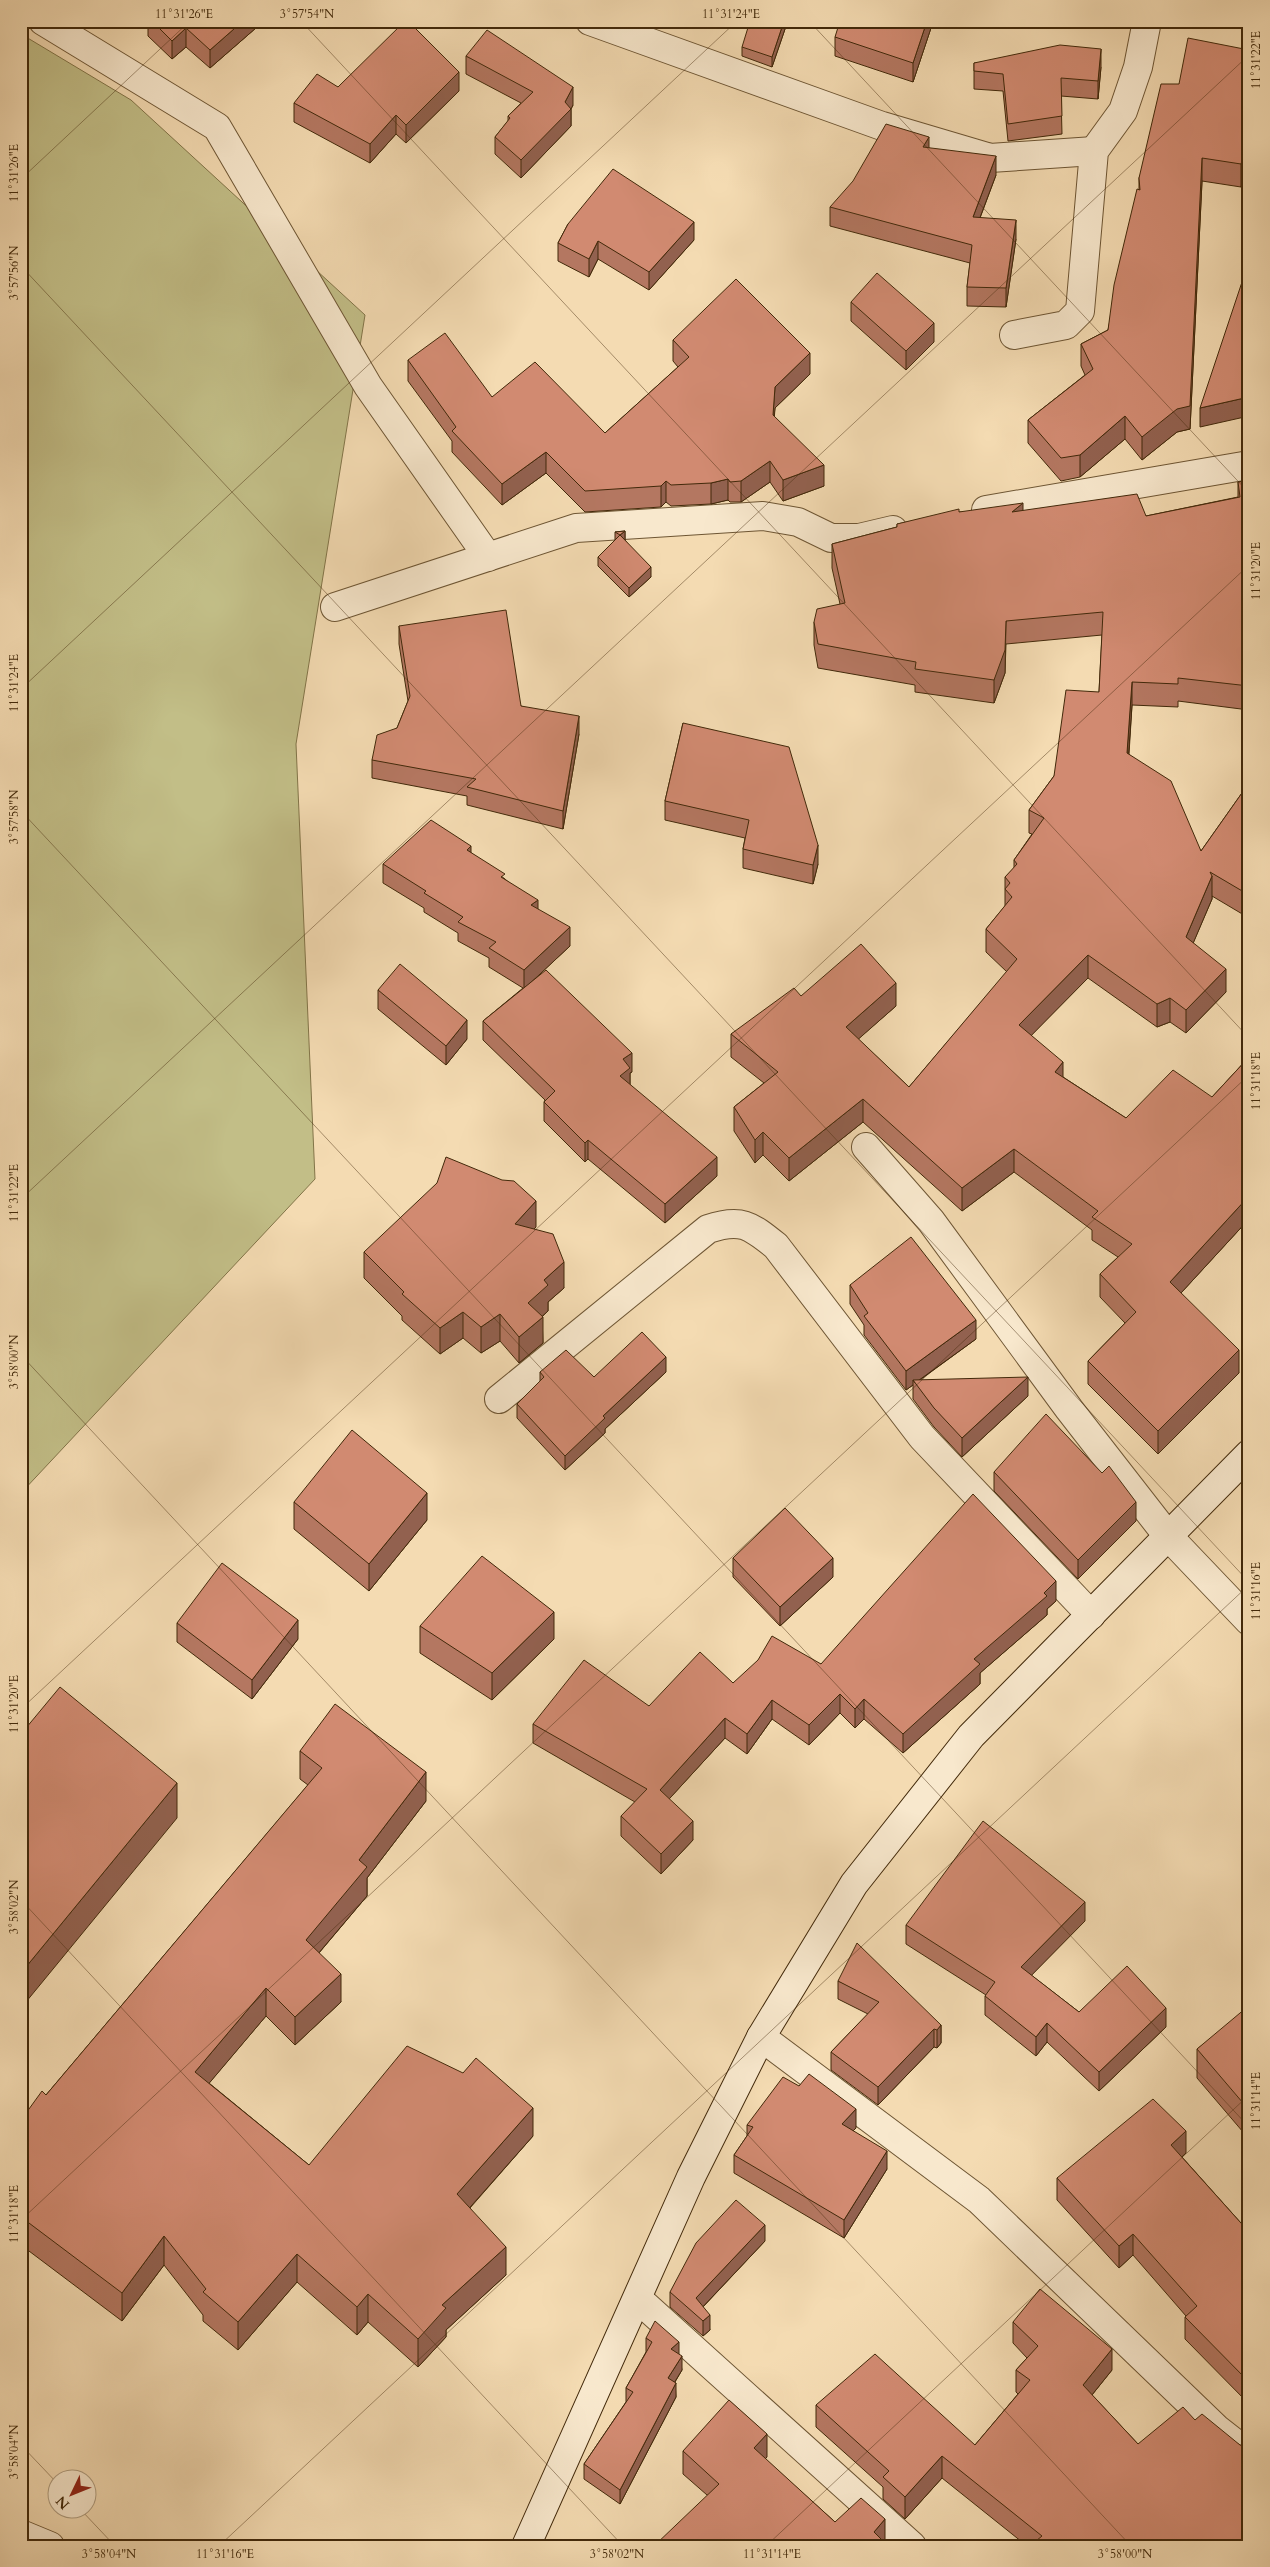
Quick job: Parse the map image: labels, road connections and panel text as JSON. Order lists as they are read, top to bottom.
{
  "north": "bottom left",
  "coordinates": [
    "11°31'26\"E",
    "3°57'54\"N",
    "11°31'24\"E",
    "11°31'22\"E",
    "3°57'56\"N",
    "11°31'20\"E",
    "3°57'58\"N",
    "11°31'18\"E",
    "3°58'00\"N",
    "11°31'16\"E",
    "3°58'02\"N",
    "11°31'14\"E",
    "3°58'04\"N"
  ]
}
